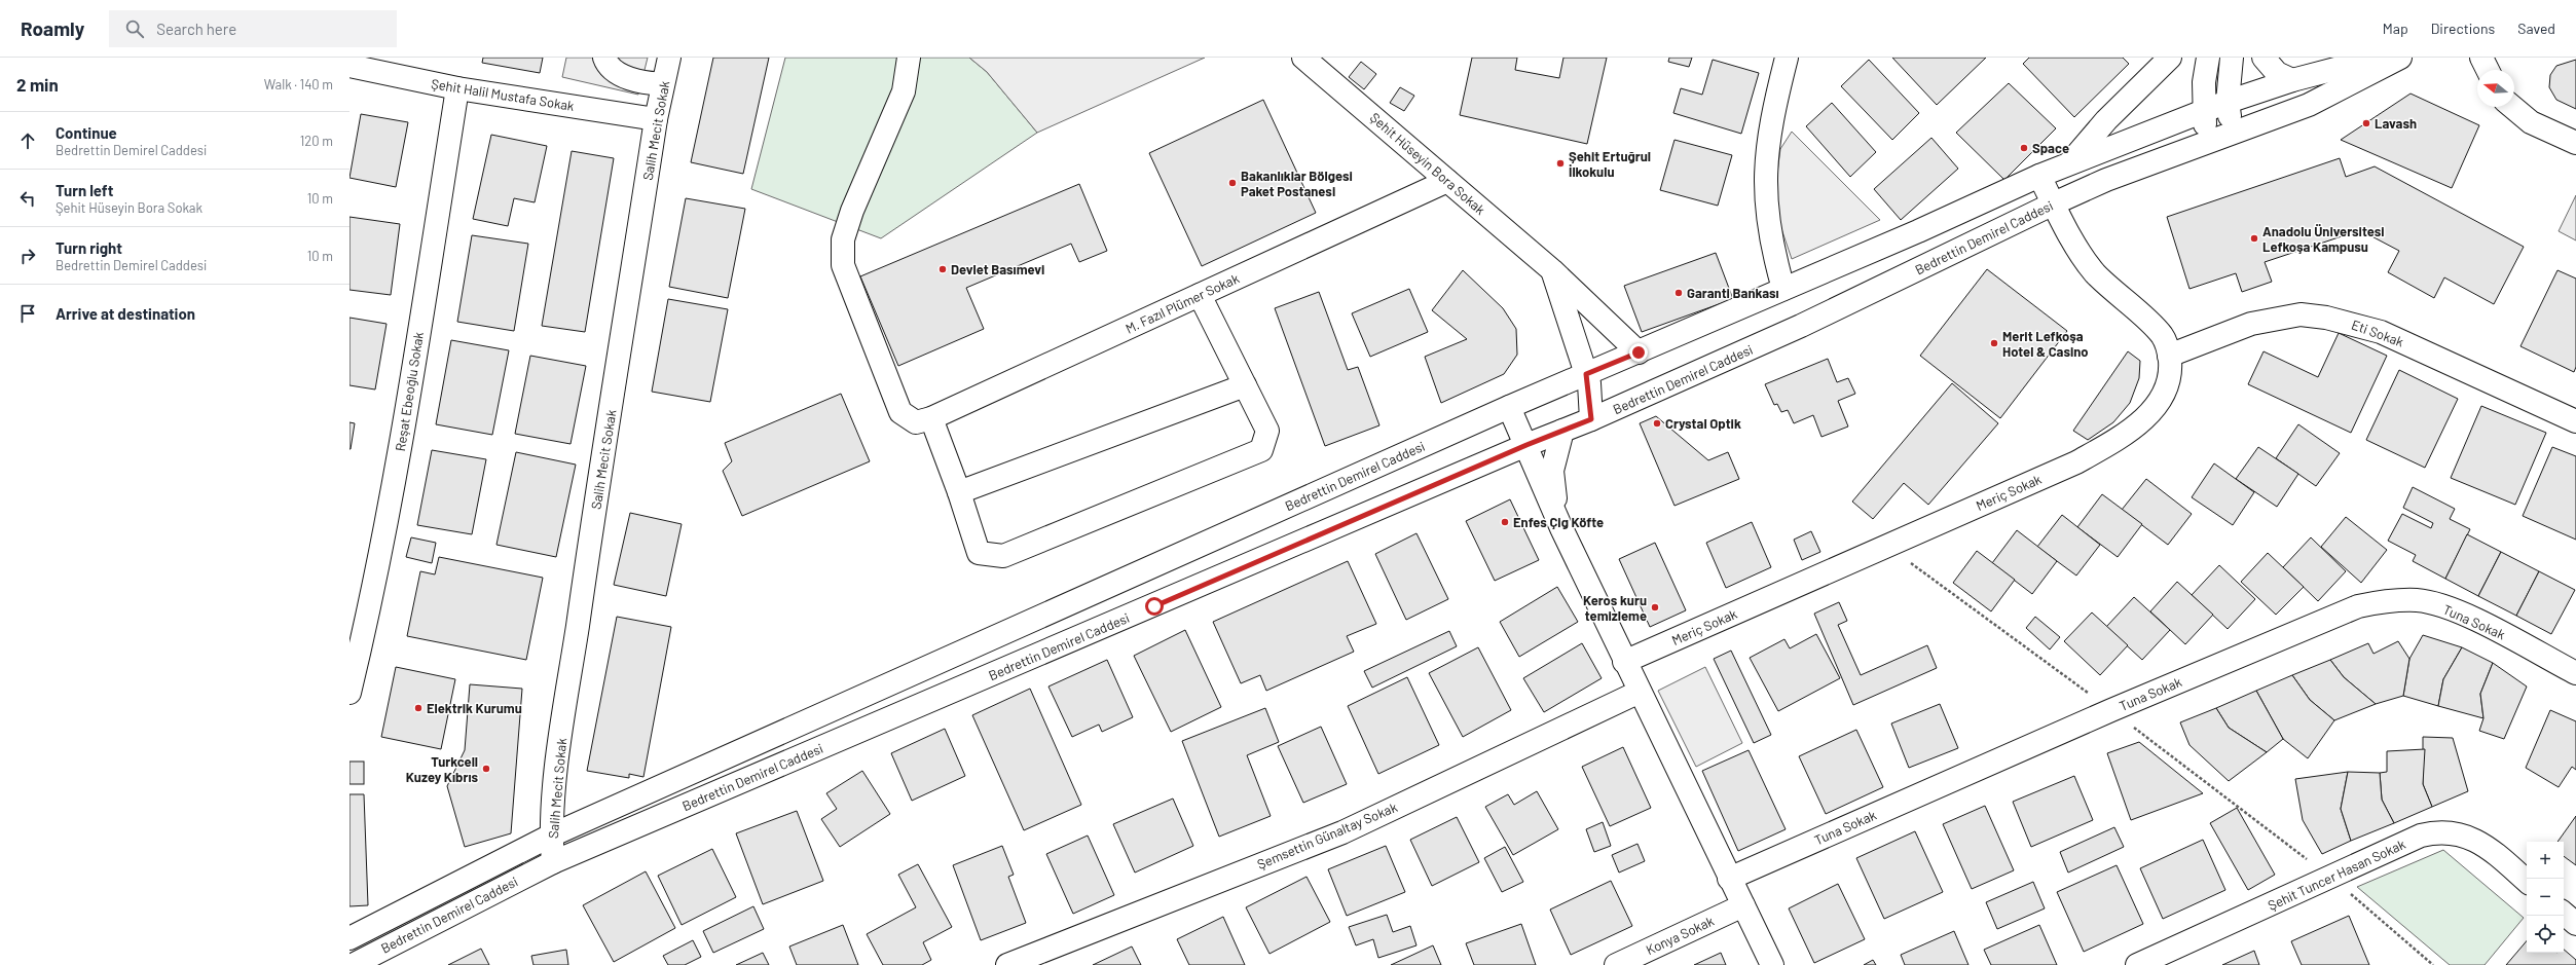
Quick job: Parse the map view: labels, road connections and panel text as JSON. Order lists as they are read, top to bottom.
{
  "streets": {
    "street": [
      "Şehit Halil Mustafa Sokak",
      "Salih Mecit Sokak",
      "Şehit Hüseyin Bora Sokak",
      "Bedrettin Demirel Caddesi",
      "M. Fazıl Plümer Sokak",
      "Eti Sokak",
      "Reşat Ebeoğlu Sokak",
      "Meriç Sokak",
      "Tuna Sokak",
      "Şemsettin Günaltay Sokak",
      "Şehit Tuncer Hasan Sokak",
      "Konya Sokak"
    ]
  },
  "crossings": [
    ["Şehit Halil Mustafa Sokak", "Salih Mecit Sokak"],
    ["Şehit Halil Mustafa Sokak", "Reşat Ebeoğlu Sokak"],
    ["Salih Mecit Sokak", "Bedrettin Demirel Caddesi"],
    ["Şehit Hüseyin Bora Sokak", "Bedrettin Demirel Caddesi"],
    ["Şehit Hüseyin Bora Sokak", "M. Fazıl Plümer Sokak"],
    ["Bedrettin Demirel Caddesi", "Meriç Sokak"],
    ["Eti Sokak", "Meriç Sokak"]
  ],
  "places": [
    "Lavash",
    "Space",
    "Şehit Ertuğrul İlkokulu",
    "Bakanlıklar Bölgesi Paket Postanesi",
    "Anadolu Üniversitesi Lefkoşa Kampusu",
    "Devlet Basımevi",
    "Garanti Bankası",
    "Merit Lefkoşa Hotel & Casino",
    "Crystal Optik",
    "Enfes Çig Köfte",
    "Keros kuru temizleme",
    "Elektrik Kurumu",
    "Turkcell Kuzey Kıbrıs"
  ],
  "north": "left",
  "page": {
    "header": "Roamly",
    "search": "Search here",
    "nav": ["Map", "Directions", "Saved"],
    "heading": ["2 min", "Walk · 140 m"],
    "list": [
      ["Continue", "Bedrettin Demirel Caddesi", "120 m"],
      ["Turn left", "Şehit Hüseyin Bora Sokak", "10 m"],
      ["Turn right", "Bedrettin Demirel Caddesi", "10 m"],
      "Arrive at destination"
    ],
    "map_buttons": ["+", "−"]
  }
}
